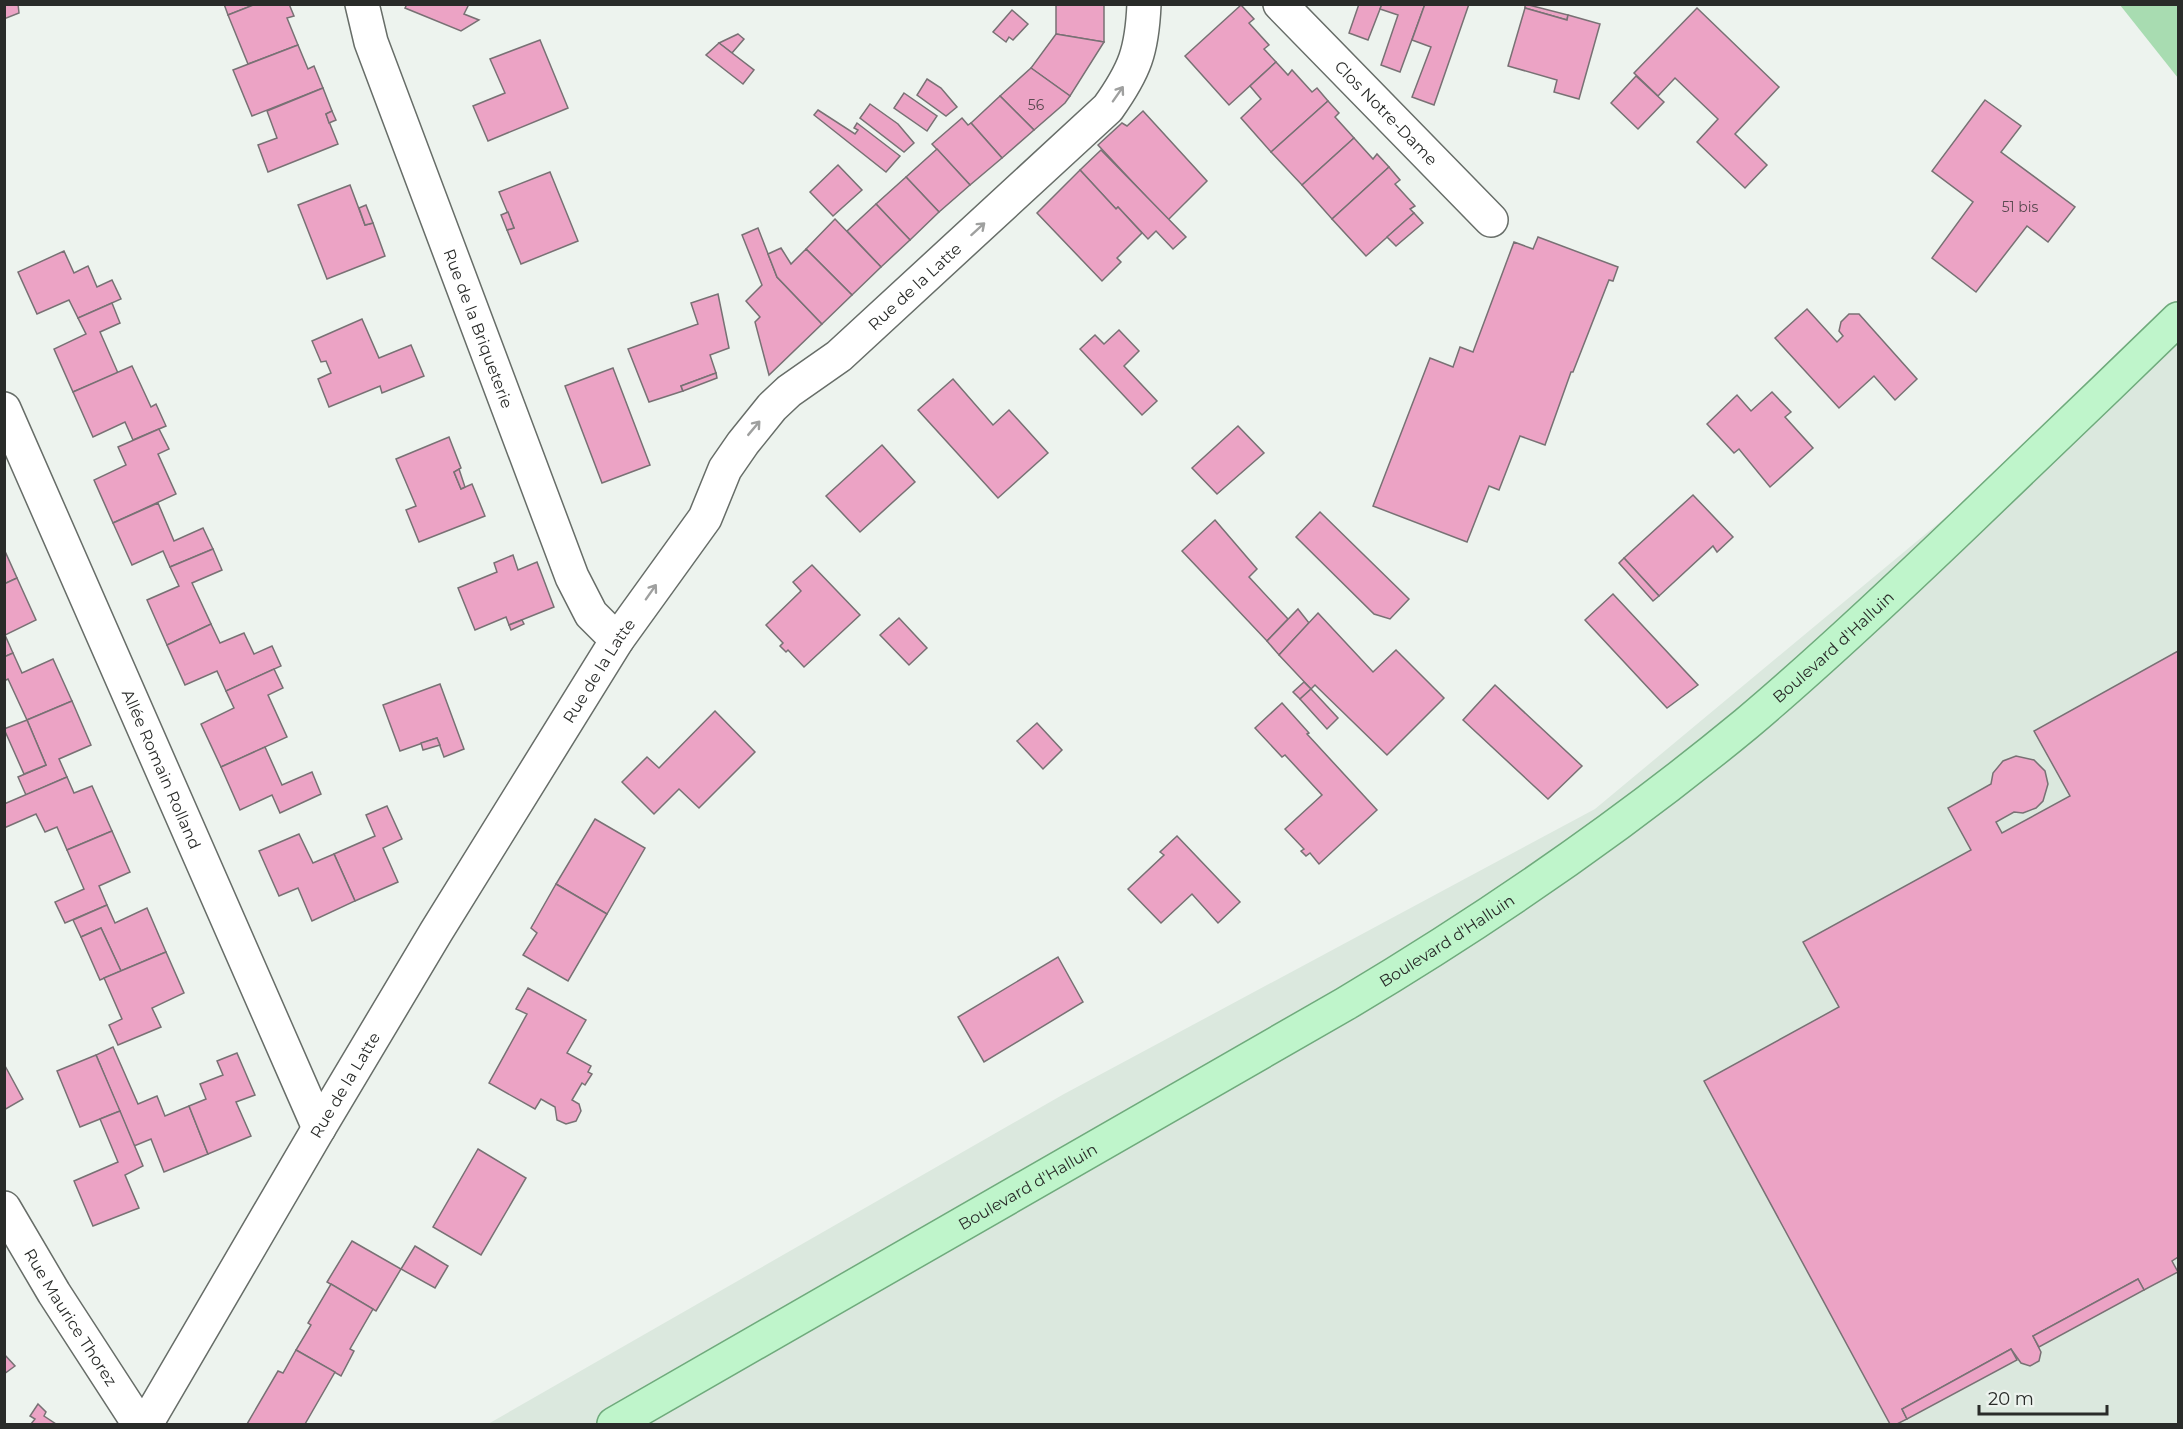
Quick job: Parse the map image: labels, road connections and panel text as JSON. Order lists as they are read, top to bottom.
{
  "streets": {
    "main road": ["Boulevard d'Halluin"],
    "street": [
      "Clos Notre-Dame",
      "Rue de la Latte",
      "Rue de la Briqueterie",
      "Allée Romain Rolland",
      "Rue Maurice Thorez"
    ]
  },
  "crossings": [
    ["Rue de la Latte", "Rue de la Briqueterie"],
    ["Rue de la Latte", "Allée Romain Rolland"]
  ],
  "one_way": ["Rue de la Latte"],
  "house_numbers": ["56", "51 bis"],
  "scale_bar": "20 m"
}
